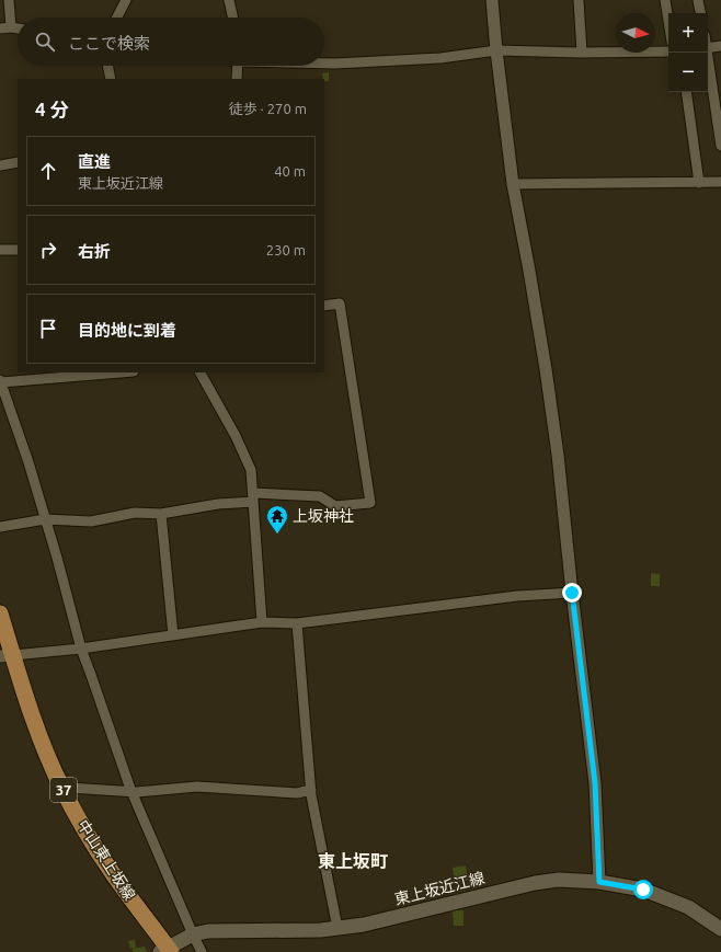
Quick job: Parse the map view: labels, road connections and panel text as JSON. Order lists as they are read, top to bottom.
{
  "streets": {
    "main road": ["37", "中山東上坂線", "東上坂近江線"]
  },
  "crossings": [
    ["中山東上坂線", "東上坂近江線"]
  ],
  "districts": ["東上坂町"],
  "places": {
    "temple": ["上坂神社"]
  },
  "north": "right",
  "page": {
    "map_buttons": ["+", "−"],
    "search": "ここで検索",
    "heading": ["4 分", "徒歩 · 270 m"],
    "list": [
      ["直進", "東上坂近江線", "40 m"],
      ["右折", "230 m"],
      "目的地に到着"
    ]
  }
}
